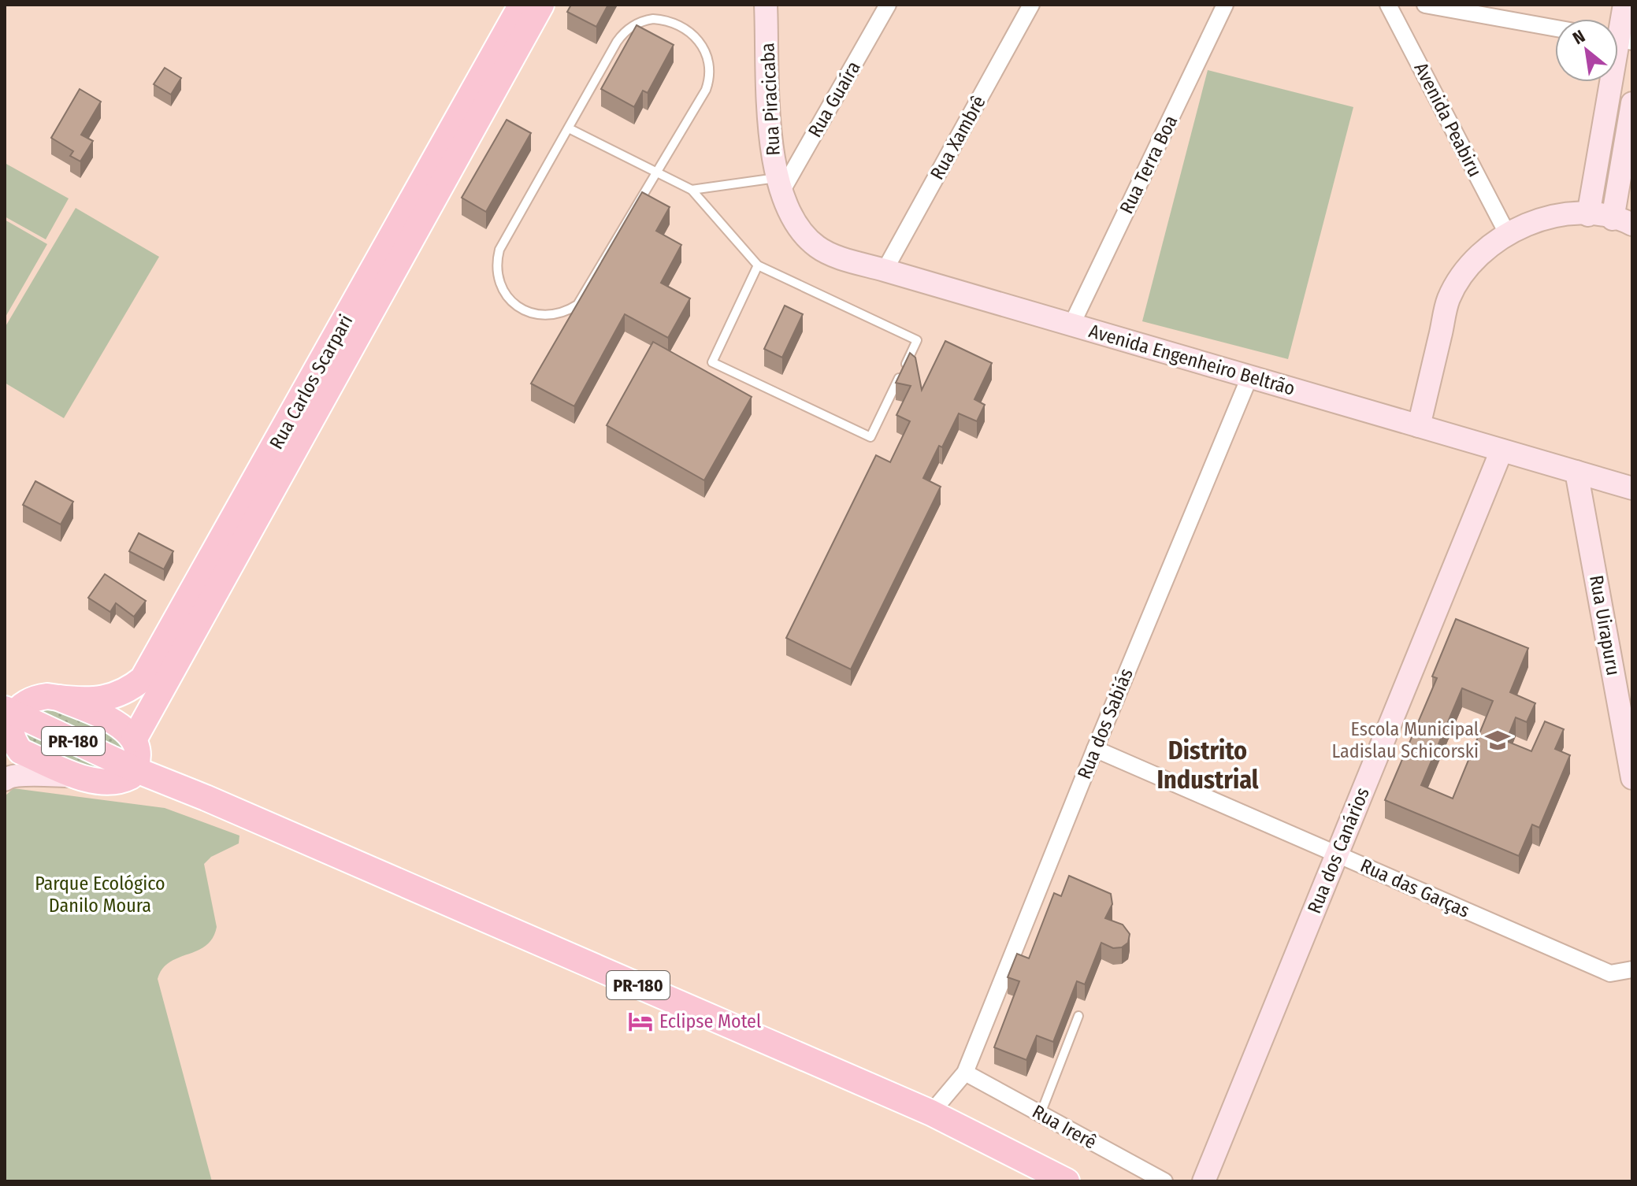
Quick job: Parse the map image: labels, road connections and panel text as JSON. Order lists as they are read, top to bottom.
{
  "streets": {
    "main road": ["Rua Carlos Scarpari", "PR-180"],
    "street": [
      "Rua Piracicaba",
      "Rua Guaíra",
      "Avenida Peabiru",
      "Rua Xambrê",
      "Rua Terra Boa",
      "Avenida Engenheiro Beltrão",
      "Rua Uirapuru",
      "Rua dos Sabiás",
      "Rua dos Canários",
      "Rua das Garças",
      "Rua Irerê"
    ]
  },
  "crossings": [
    ["Rua Piracicaba", "Rua Guaíra"],
    ["Rua Piracicaba", "Avenida Engenheiro Beltrão"],
    ["Rua Guaíra", "Avenida Engenheiro Beltrão"],
    ["Rua Xambrê", "Avenida Engenheiro Beltrão"],
    ["Rua Terra Boa", "Avenida Engenheiro Beltrão"],
    ["Avenida Engenheiro Beltrão", "Rua Uirapuru"],
    ["Avenida Engenheiro Beltrão", "Rua dos Sabiás"],
    ["Avenida Engenheiro Beltrão", "Rua dos Canários"],
    ["Rua Carlos Scarpari", "PR-180"],
    ["Rua dos Sabiás", "PR-180"],
    ["Rua dos Sabiás", "Rua das Garças"],
    ["Rua dos Sabiás", "Rua Irerê"],
    ["Rua dos Canários", "Rua das Garças"]
  ],
  "districts": ["Distrito Industrial"],
  "parks": ["Parque Ecológico Danilo Moura"],
  "places": {
    "school or university": ["Escola Municipal Ladislau Schicorski"],
    "hotel": ["Eclipse Motel"]
  },
  "north": "top left"
}
